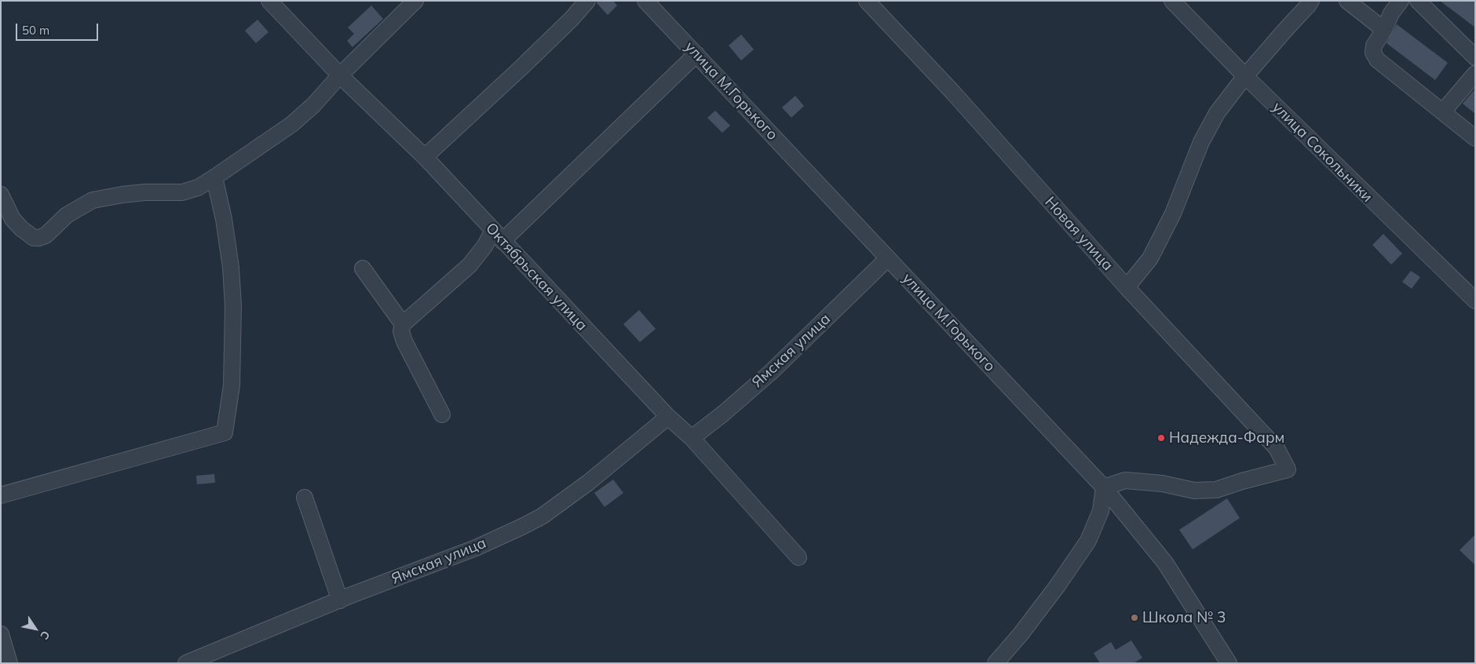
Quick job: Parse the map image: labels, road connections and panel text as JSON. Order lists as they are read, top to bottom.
{
  "streets": {
    "street": [
      "улица М.Горького",
      "улица Сокольники",
      "Новая улица",
      "Октябрьская улица",
      "Ямская улица"
    ]
  },
  "crossings": [
    ["улица М.Горького", "Новая улица"],
    ["улица М.Горького", "Ямская улица"],
    ["Октябрьская улица", "Ямская улица"]
  ],
  "places": ["Надежда-Фарм", "Школа № 3"],
  "scale_bar": "50 m",
  "north": "bottom right"
}
